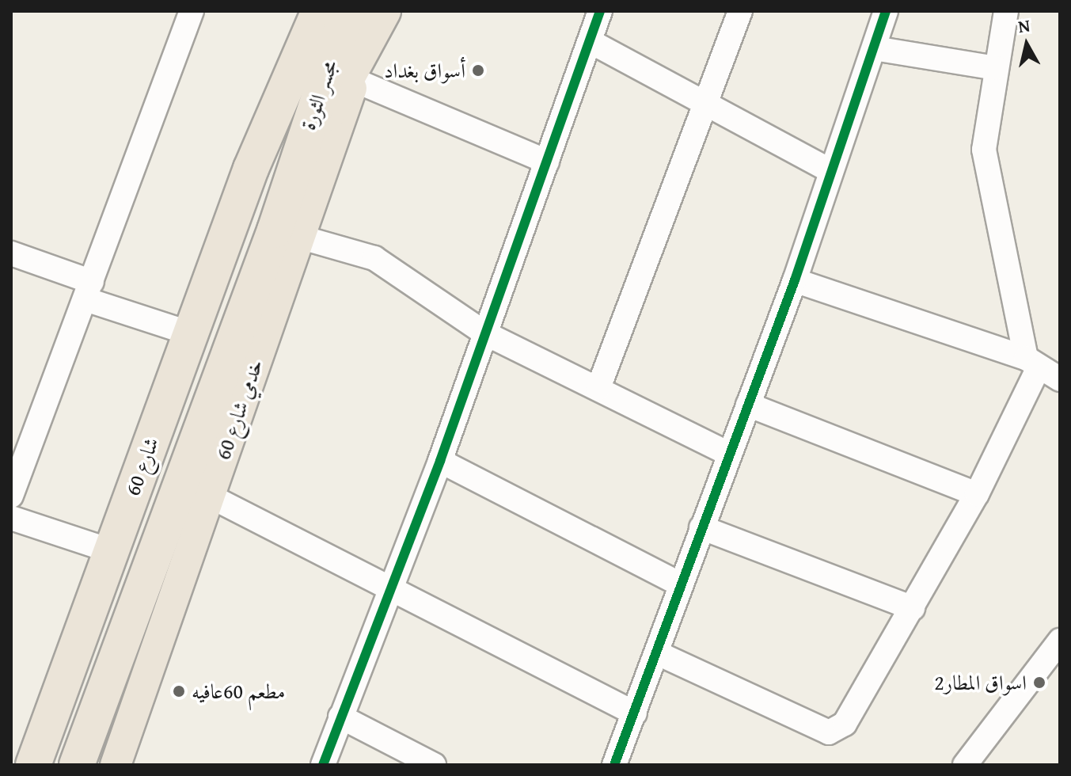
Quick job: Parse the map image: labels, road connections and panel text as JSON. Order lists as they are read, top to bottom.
{
  "streets": {
    "highway": ["مجسر الثورة", "شارع 60"],
    "main road": ["خدمي شارع 60"]
  },
  "crossings": [
    ["مجسر الثورة", "شارع 60"]
  ],
  "places": ["أسواق بغداد", "اسواق المطار2", "مطعم 60عافيه"],
  "north": "top"
}
